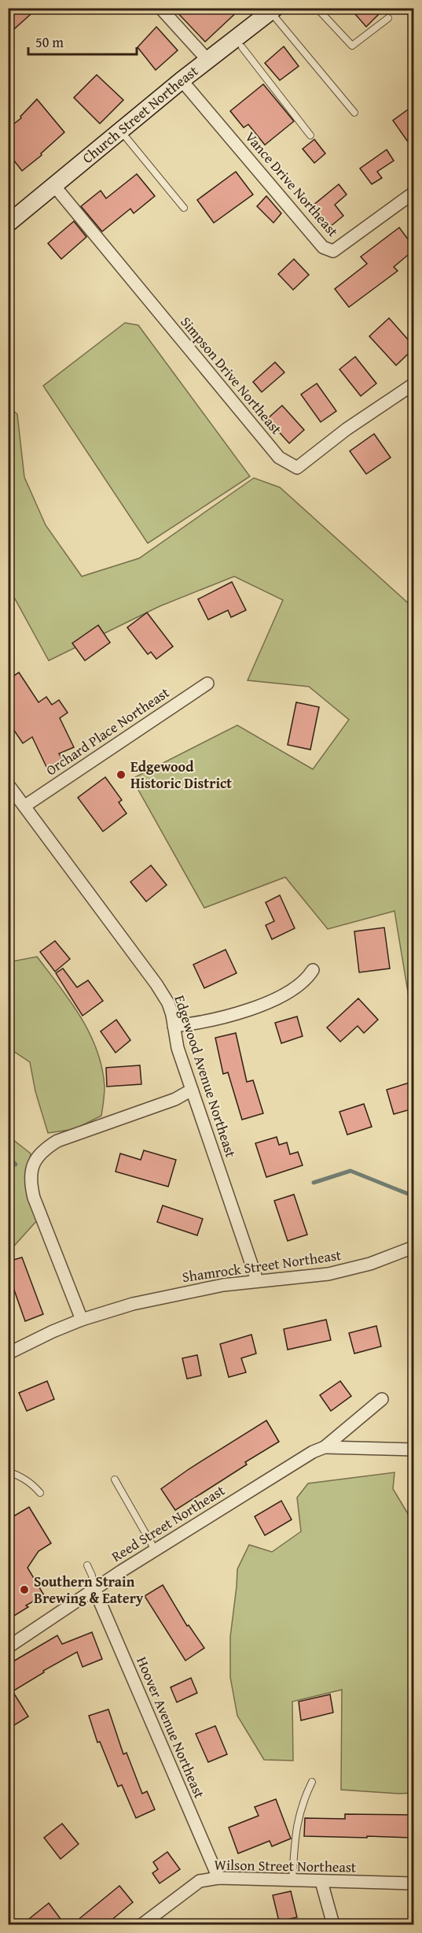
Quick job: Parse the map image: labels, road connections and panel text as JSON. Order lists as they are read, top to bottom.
{
  "streets": {
    "main road": ["Church Street Northeast"],
    "street": [
      "Vance Drive Northeast",
      "Simpson Drive Northeast",
      "Orchard Place Northeast",
      "Edgewood Avenue Northeast",
      "Shamrock Street Northeast",
      "Reed Street Northeast",
      "Hoover Avenue Northeast",
      "Wilson Street Northeast"
    ]
  },
  "crossings": [
    ["Church Street Northeast", "Vance Drive Northeast"],
    ["Church Street Northeast", "Simpson Drive Northeast"],
    ["Orchard Place Northeast", "Edgewood Avenue Northeast"],
    ["Edgewood Avenue Northeast", "Shamrock Street Northeast"],
    ["Reed Street Northeast", "Hoover Avenue Northeast"],
    ["Hoover Avenue Northeast", "Wilson Street Northeast"]
  ],
  "places": ["Edgewood Historic District", "Southern Strain Brewing & Eatery"],
  "scale_bar": "50 m"
}
